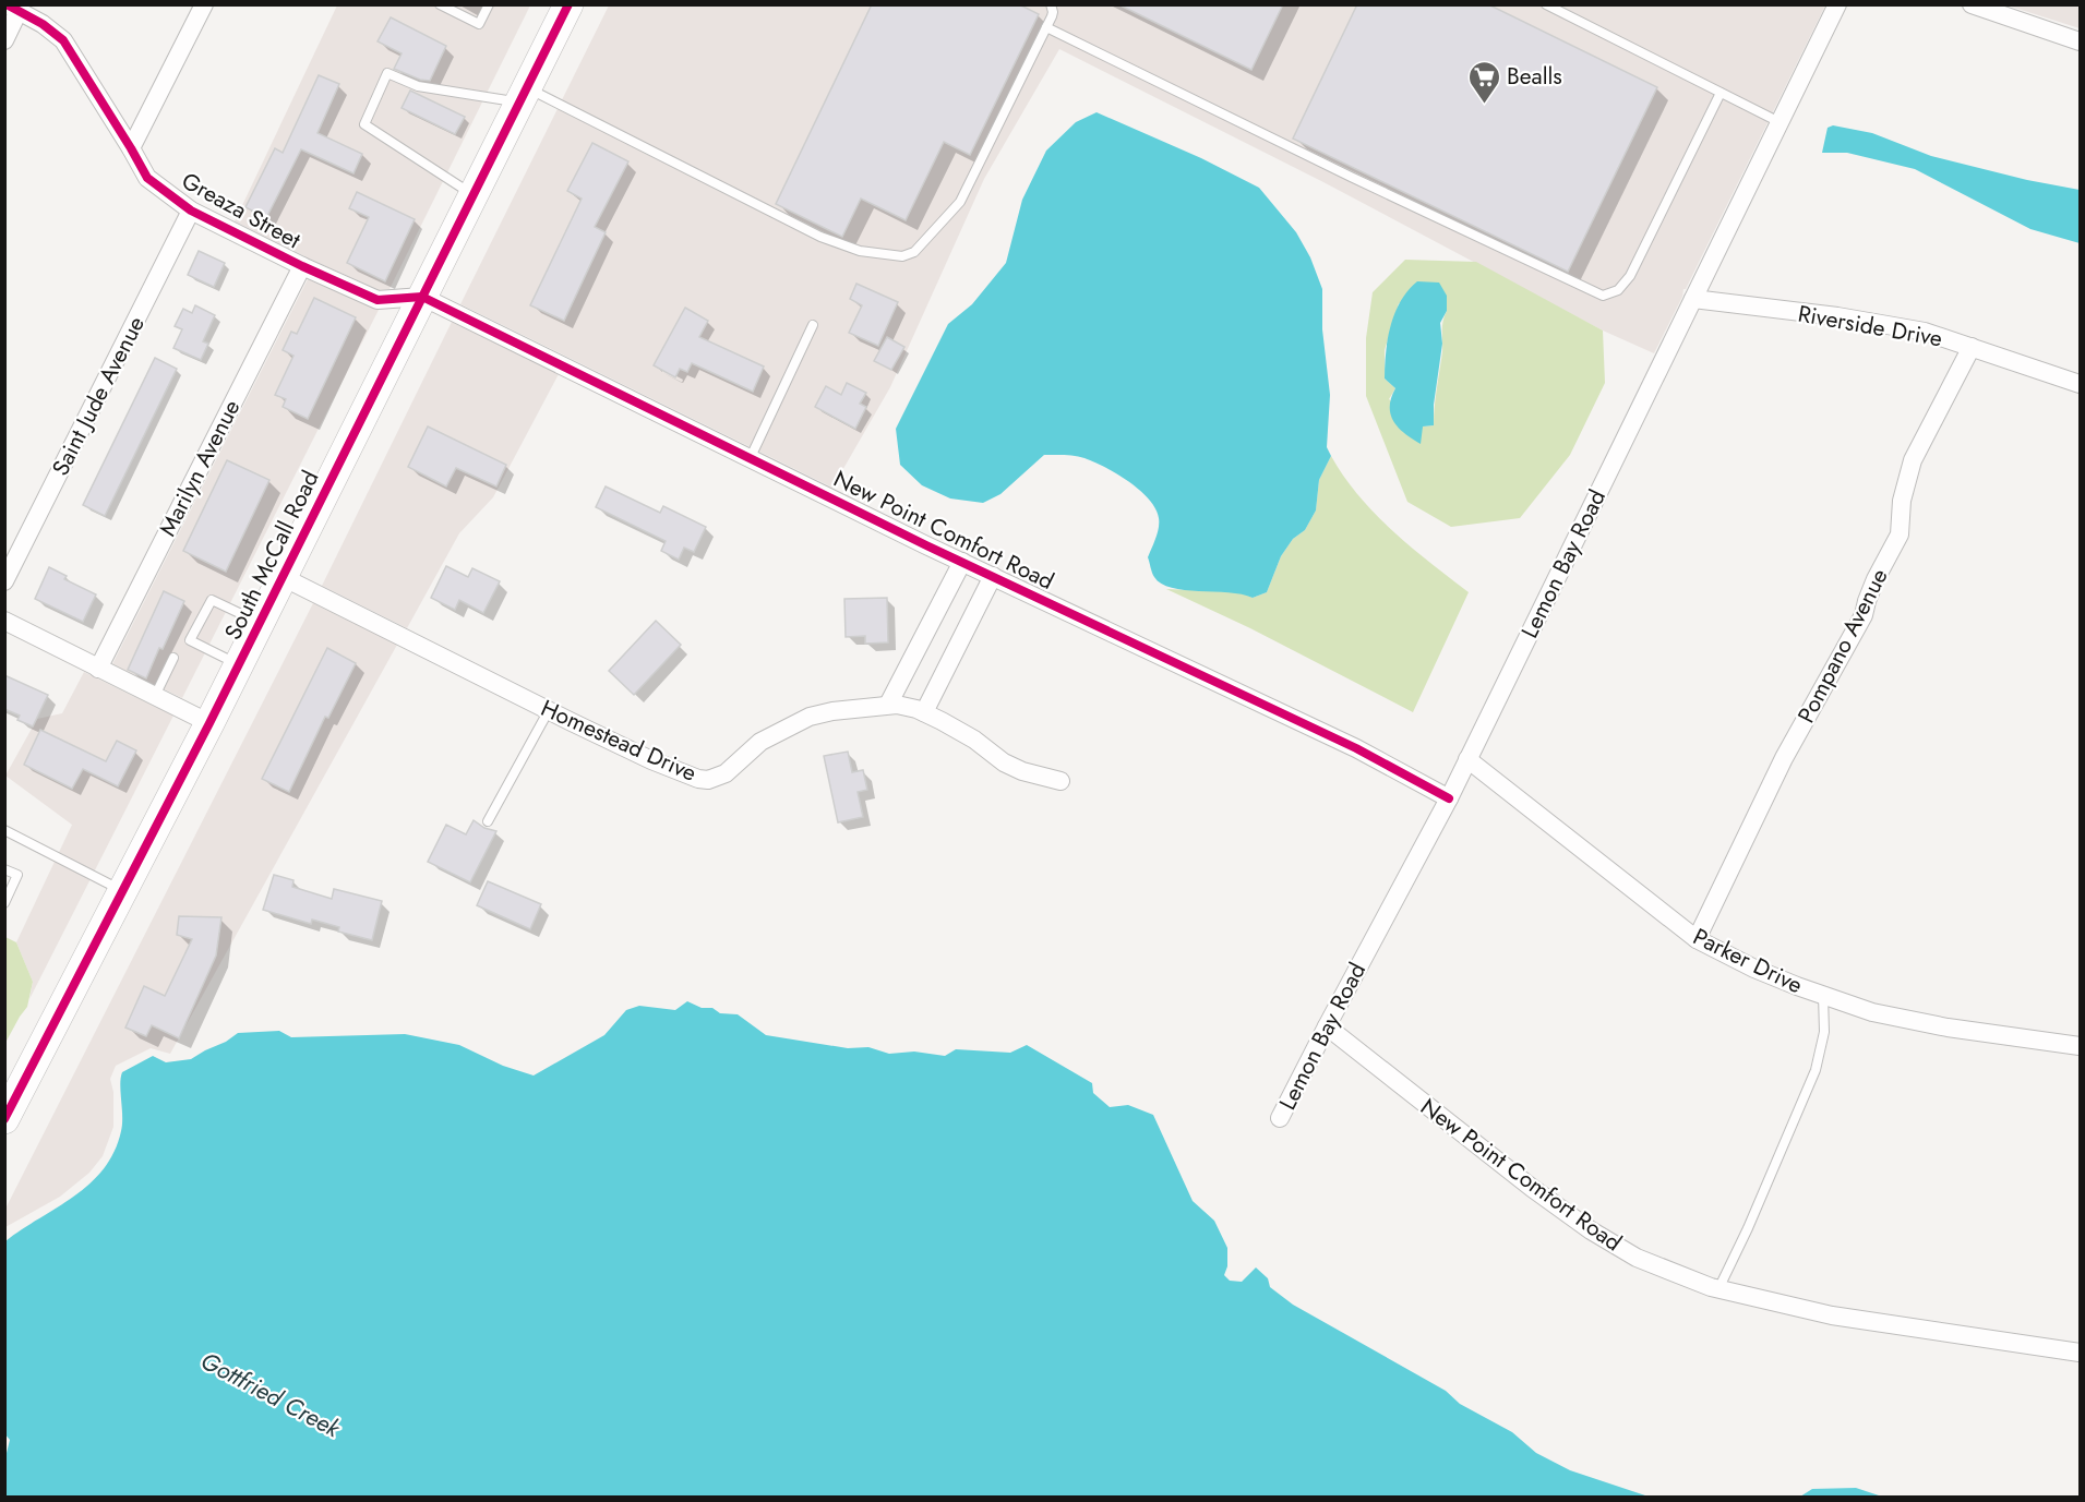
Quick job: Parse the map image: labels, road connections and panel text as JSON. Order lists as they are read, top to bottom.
{
  "streets": {
    "main road": ["South McCall Road"],
    "street": [
      "Greaza Street",
      "Riverside Drive",
      "Saint Jude Avenue",
      "Marilyn Avenue",
      "New Point Comfort Road",
      "Lemon Bay Road",
      "Pompano Avenue",
      "Homestead Drive",
      "Parker Drive"
    ]
  },
  "crossings": [
    ["Greaza Street", "Saint Jude Avenue"],
    ["Greaza Street", "Marilyn Avenue"],
    ["Greaza Street", "New Point Comfort Road"],
    ["Greaza Street", "South McCall Road"],
    ["Riverside Drive", "Lemon Bay Road"],
    ["Riverside Drive", "Pompano Avenue"],
    ["New Point Comfort Road", "South McCall Road"],
    ["New Point Comfort Road", "Lemon Bay Road"],
    ["South McCall Road", "Homestead Drive"],
    ["Lemon Bay Road", "Parker Drive"],
    ["Pompano Avenue", "Parker Drive"]
  ],
  "water": ["Gottfried Creek"],
  "places": {
    "supermarket": ["Bealls"]
  }
}
